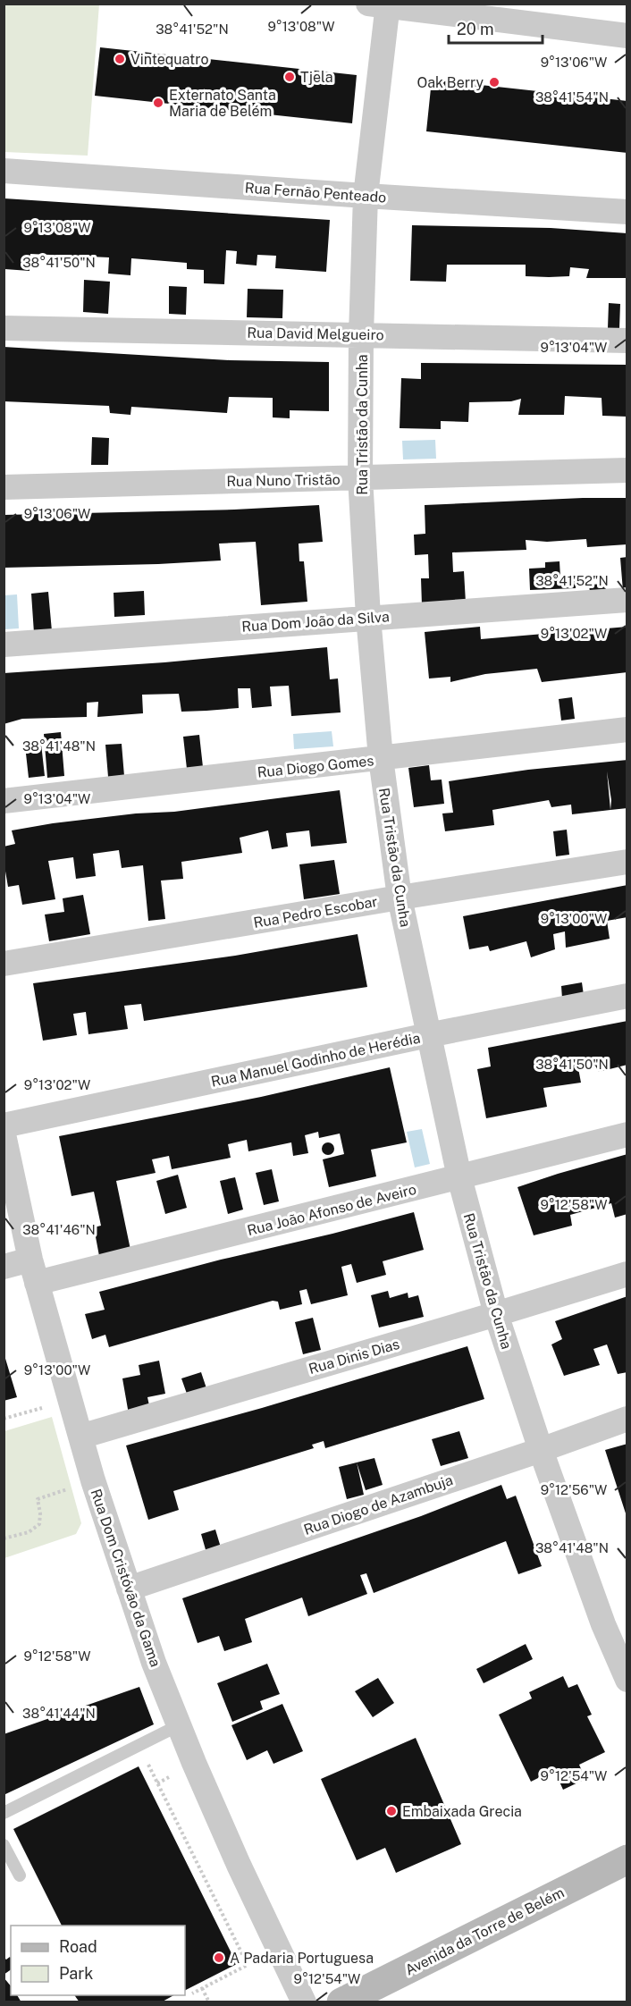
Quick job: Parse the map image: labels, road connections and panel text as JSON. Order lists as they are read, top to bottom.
{
  "streets": {
    "street": [
      "Rua Fernão Penteado",
      "Rua David Melgueiro",
      "Rua Tristão da Cunha",
      "Rua Nuno Tristão",
      "Rua Dom João da Silva",
      "Rua Diogo Gomes",
      "Rua Pedro Escobar",
      "Rua Manuel Godinho de Herédia",
      "Rua João Afonso de Aveiro",
      "Rua Dinis Dias",
      "Rua Diogo de Azambuja",
      "Rua Dom Cristóvão da Gama",
      "Avenida da Torre de Belém"
    ]
  },
  "crossings": [
    ["Rua Fernão Penteado", "Rua Tristão da Cunha"],
    ["Rua David Melgueiro", "Rua Tristão da Cunha"],
    ["Rua Tristão da Cunha", "Rua Nuno Tristão"],
    ["Rua Tristão da Cunha", "Rua Dom João da Silva"],
    ["Rua Tristão da Cunha", "Rua Diogo Gomes"],
    ["Rua Tristão da Cunha", "Rua Pedro Escobar"],
    ["Rua Tristão da Cunha", "Rua Manuel Godinho de Herédia"],
    ["Rua Tristão da Cunha", "Rua João Afonso de Aveiro"],
    ["Rua Tristão da Cunha", "Rua Dinis Dias"],
    ["Rua Tristão da Cunha", "Rua Diogo de Azambuja"],
    ["Rua João Afonso de Aveiro", "Rua Dom Cristóvão da Gama"],
    ["Rua Dinis Dias", "Rua Dom Cristóvão da Gama"],
    ["Rua Diogo de Azambuja", "Rua Dom Cristóvão da Gama"]
  ],
  "places": [
    "Vintequatro",
    "Tjela",
    "Oak Berry",
    "Externato Santa Maria de Belém",
    "Embaixada Grecia",
    "A Padaria Portuguesa"
  ],
  "legend": ["Road", "Park"],
  "scale_bar": "20 m",
  "coordinates": [
    "9°13'08\"W",
    "38°41'52\"N",
    "9°13'06\"W",
    "38°41'54\"N",
    "38°41'50\"N",
    "9°13'04\"W",
    "9°13'02\"W",
    "38°41'48\"N",
    "9°13'00\"W",
    "9°12'58\"W",
    "38°41'46\"N",
    "9°12'56\"W",
    "38°41'44\"N",
    "9°12'54\"W"
  ]
}
